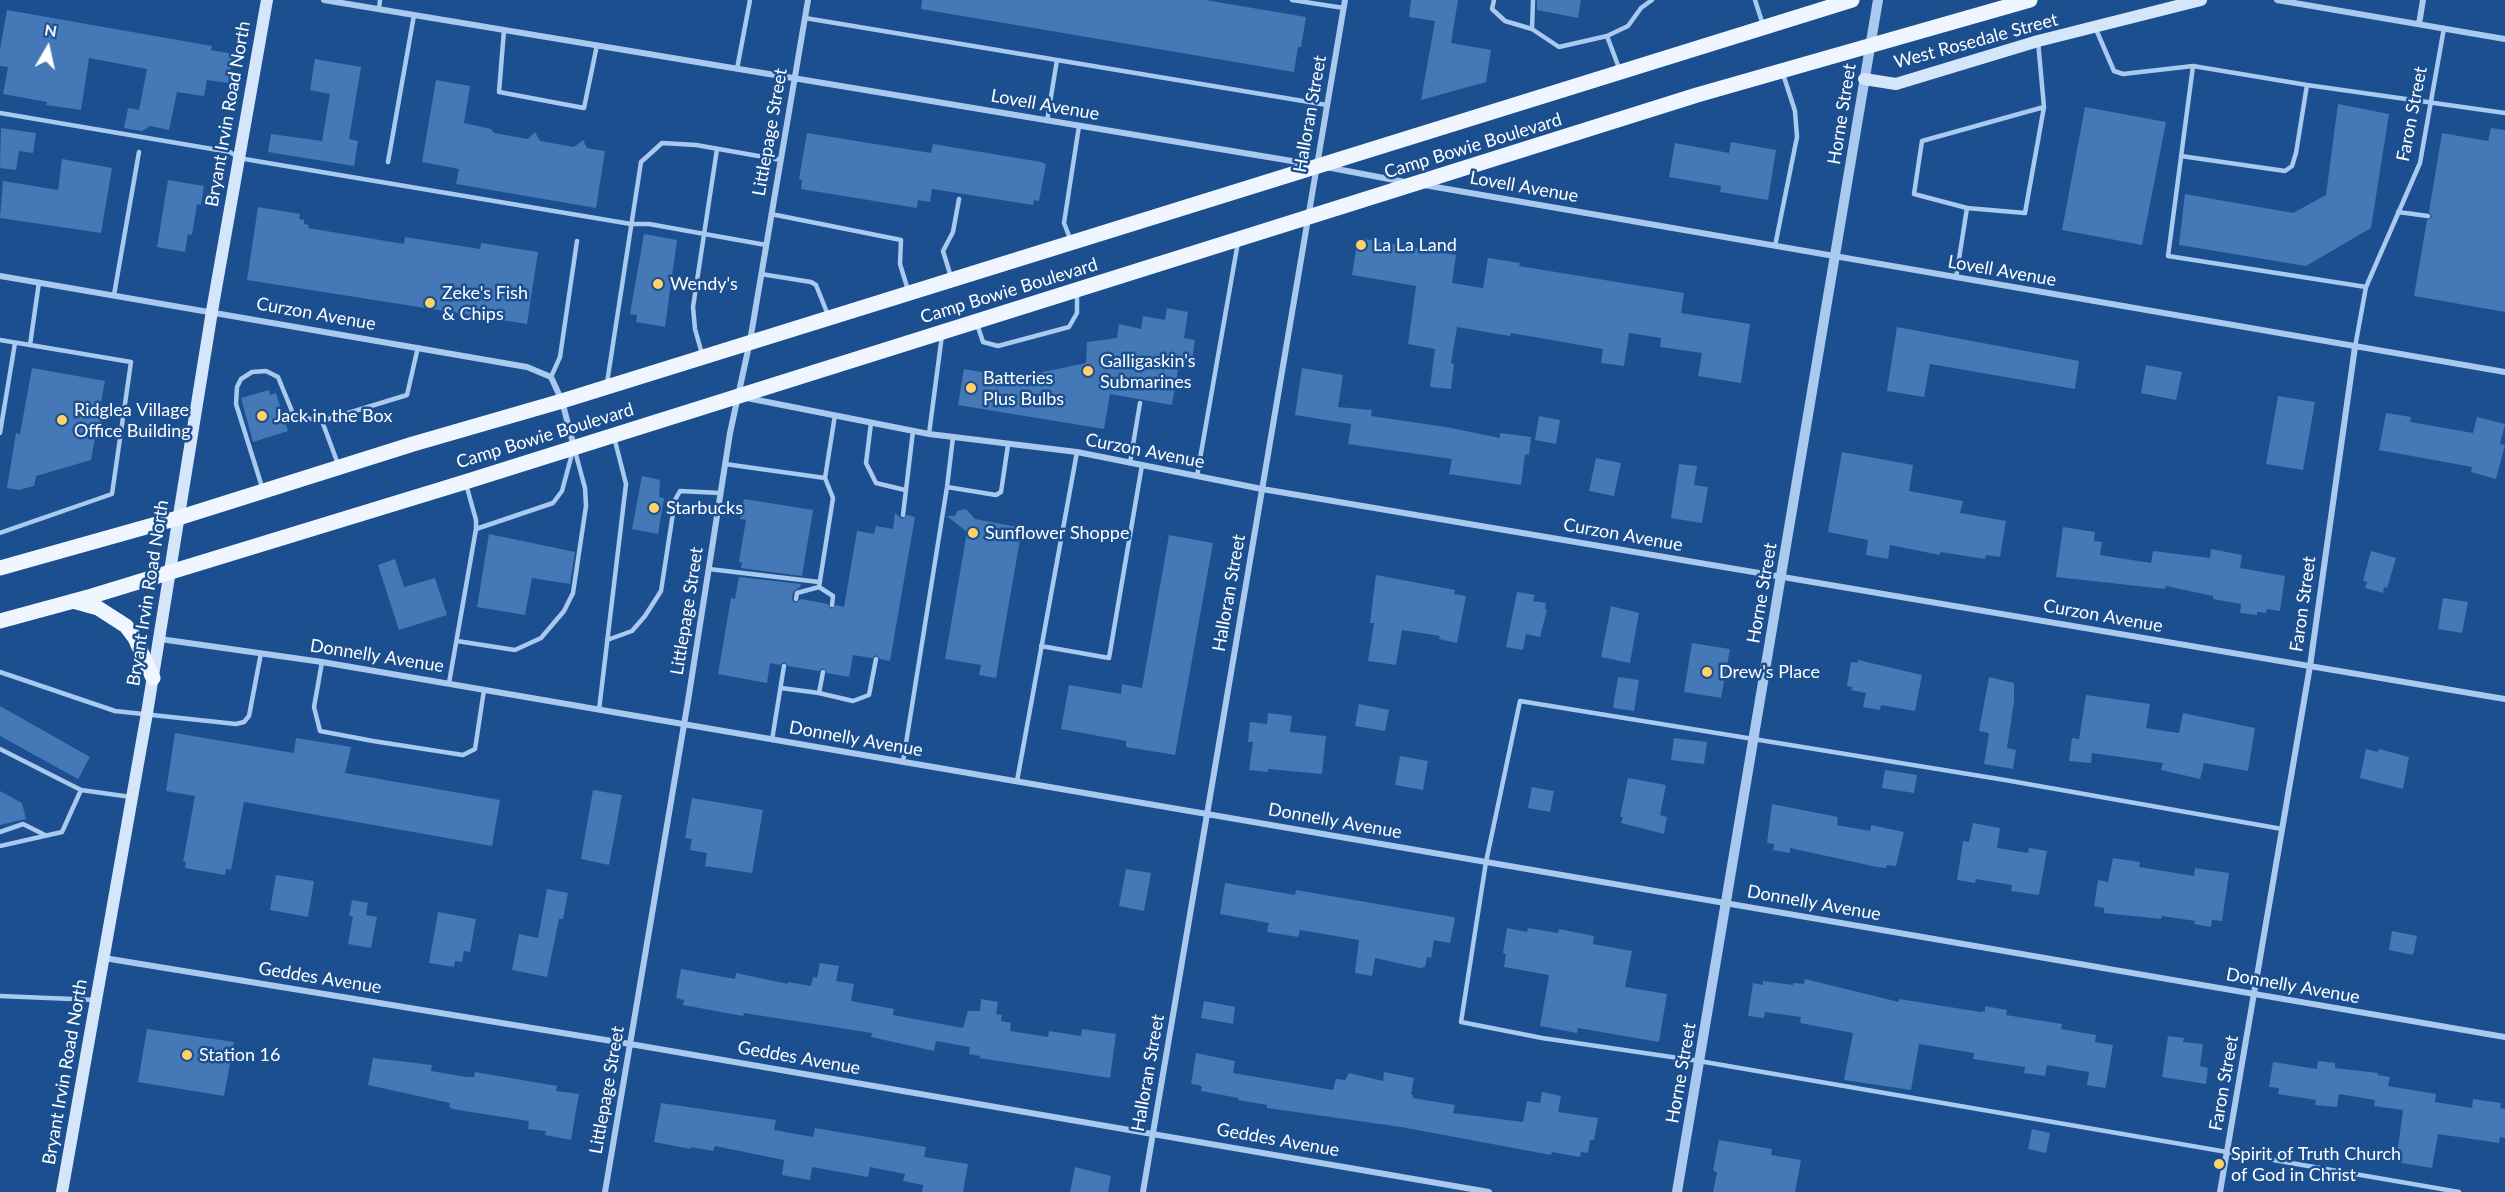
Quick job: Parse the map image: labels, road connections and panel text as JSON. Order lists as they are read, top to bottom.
{
  "streets": {
    "main road": ["West Rosedale Street", "Bryant Irvin Road North", "Camp Bowie Boulevard"],
    "street": [
      "Lovell Avenue",
      "Halloran Street",
      "Horne Street",
      "Faron Street",
      "Littlepage Street",
      "Curzon Avenue",
      "Donnelly Avenue",
      "Geddes Avenue"
    ]
  },
  "crossings": [
    ["West Rosedale Street", "Horne Street"],
    ["Lovell Avenue", "Halloran Street"],
    ["Lovell Avenue", "Horne Street"],
    ["Lovell Avenue", "Faron Street"],
    ["Lovell Avenue", "Littlepage Street"],
    ["Lovell Avenue", "Camp Bowie Boulevard"],
    ["Bryant Irvin Road North", "Camp Bowie Boulevard"],
    ["Bryant Irvin Road North", "Curzon Avenue"],
    ["Bryant Irvin Road North", "Donnelly Avenue"],
    ["Bryant Irvin Road North", "Geddes Avenue"],
    ["Halloran Street", "Camp Bowie Boulevard"],
    ["Halloran Street", "Curzon Avenue"],
    ["Halloran Street", "Donnelly Avenue"],
    ["Halloran Street", "Geddes Avenue"],
    ["Horne Street", "Camp Bowie Boulevard"],
    ["Horne Street", "Curzon Avenue"],
    ["Horne Street", "Donnelly Avenue"],
    ["Faron Street", "Curzon Avenue"],
    ["Faron Street", "Donnelly Avenue"],
    ["Littlepage Street", "Camp Bowie Boulevard"],
    ["Littlepage Street", "Curzon Avenue"],
    ["Littlepage Street", "Donnelly Avenue"],
    ["Littlepage Street", "Geddes Avenue"],
    ["Camp Bowie Boulevard", "Curzon Avenue"]
  ],
  "places": [
    "La La Land",
    "Wendy's",
    "Zeke's Fish & Chips",
    "Galligaskin's Submarines",
    "Batteries Plus Bulbs",
    "Jack in the Box",
    "Ridglea Village Office Building",
    "Starbucks",
    "Sunflower Shoppe",
    "Drew's Place",
    "Station 16",
    "Spirit of Truth Church of God in Christ"
  ],
  "north": "top"
}
